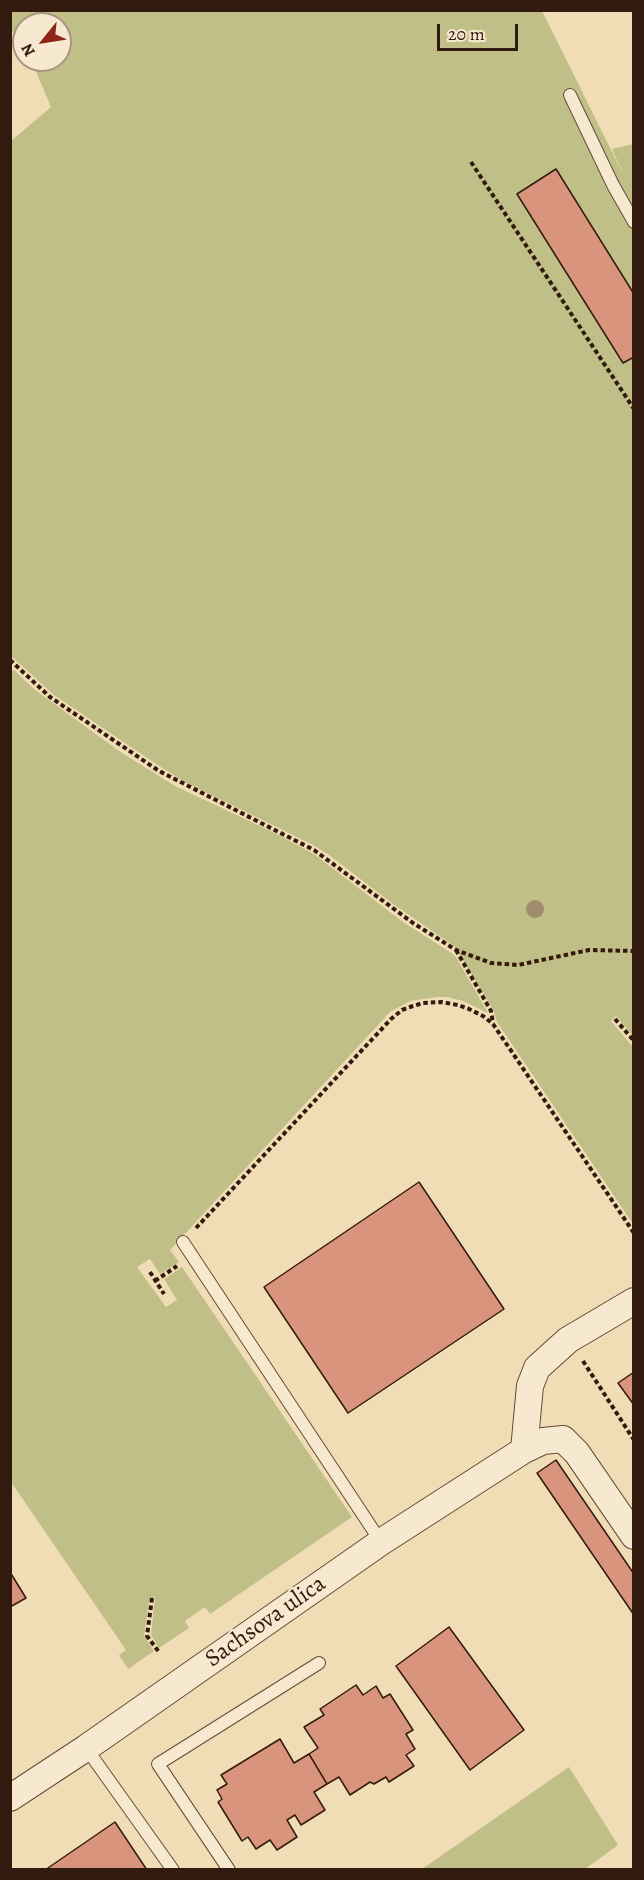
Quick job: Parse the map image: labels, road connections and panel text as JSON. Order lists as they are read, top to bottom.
{
  "streets": {
    "street": ["Sachsova ulica"]
  },
  "scale_bar": "20 m",
  "north": "bottom left"
}
